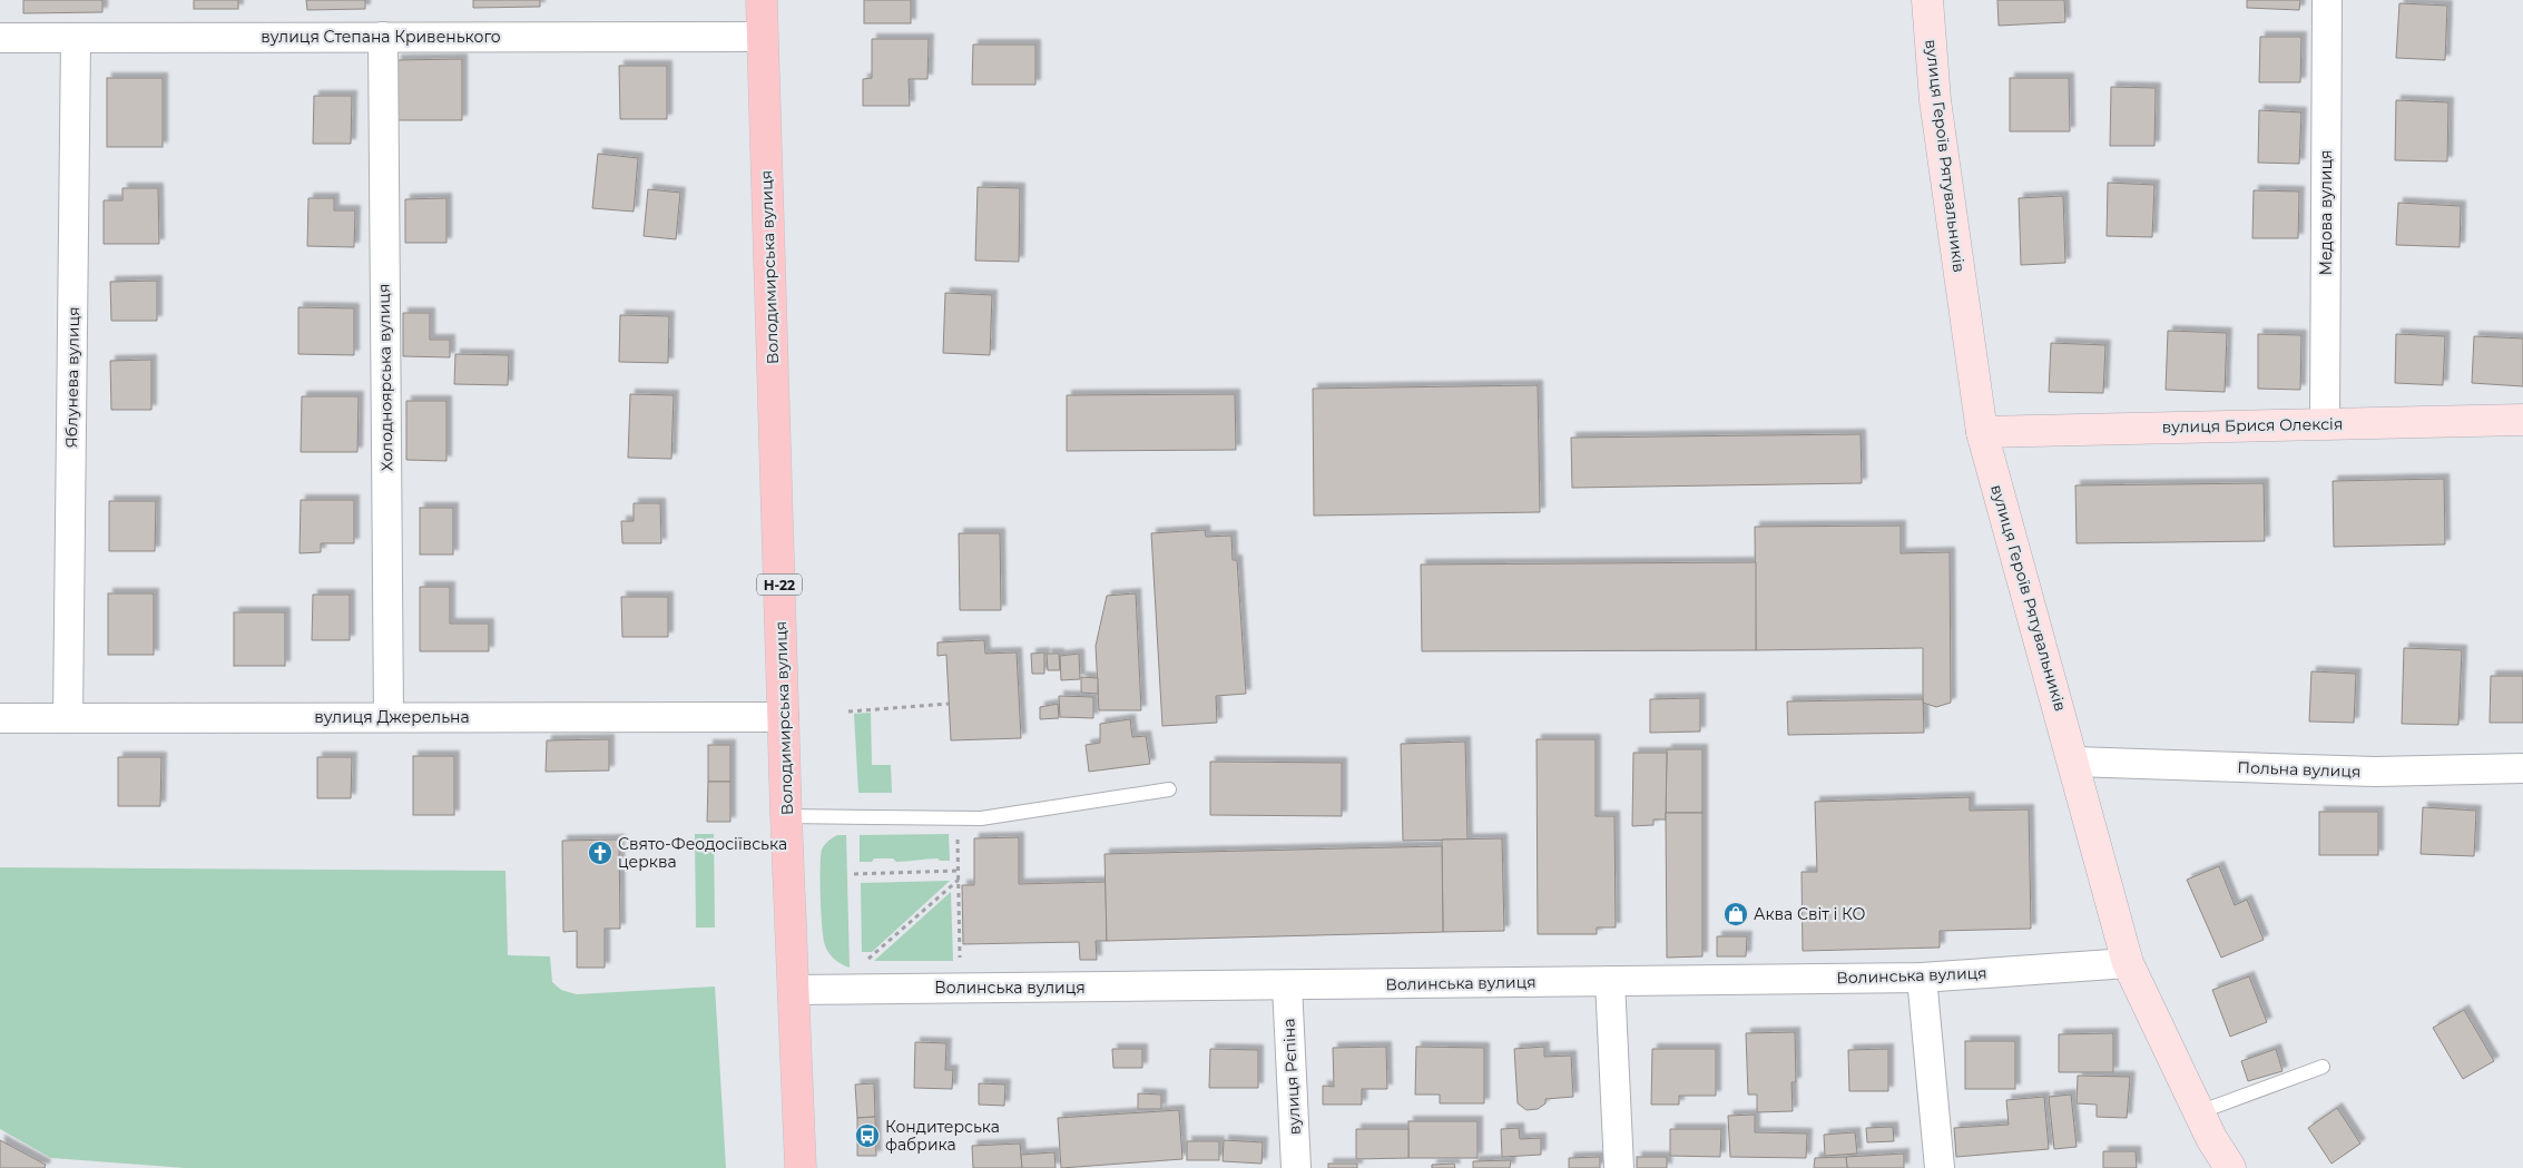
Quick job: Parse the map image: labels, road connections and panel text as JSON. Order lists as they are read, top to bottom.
{
  "streets": {
    "main road": ["Володимирська вулиця", "Н-22"],
    "street": [
      "вулиця Степана Кривенького",
      "вулиця Героїв Рятувальників",
      "Медова вулиця",
      "Яблунева вулиця",
      "Холодноярська вулиця",
      "вулиця Брися Олексія",
      "вулиця Джерельна",
      "Польна вулиця",
      "Волинська вулиця",
      "вулиця Рєпіна"
    ]
  },
  "crossings": [
    ["вулиця Степана Кривенького", "Володимирська вулиця"],
    ["вулиця Степана Кривенького", "Яблунева вулиця"],
    ["вулиця Степана Кривенького", "Холодноярська вулиця"],
    ["вулиця Героїв Рятувальників", "вулиця Брися Олексія"],
    ["вулиця Героїв Рятувальників", "Польна вулиця"],
    ["вулиця Героїв Рятувальників", "Волинська вулиця"],
    ["Медова вулиця", "вулиця Брися Олексія"],
    ["Володимирська вулиця", "вулиця Джерельна"],
    ["Володимирська вулиця", "Волинська вулиця"],
    ["Яблунева вулиця", "вулиця Джерельна"],
    ["Холодноярська вулиця", "вулиця Джерельна"],
    ["Волинська вулиця", "вулиця Рєпіна"]
  ],
  "places": {
    "church": ["Свято-Феодосіївська церква"],
    "shop": ["Аква Світ і КО"],
    "bus stop": ["Кондитерська фабрика"]
  }
}
